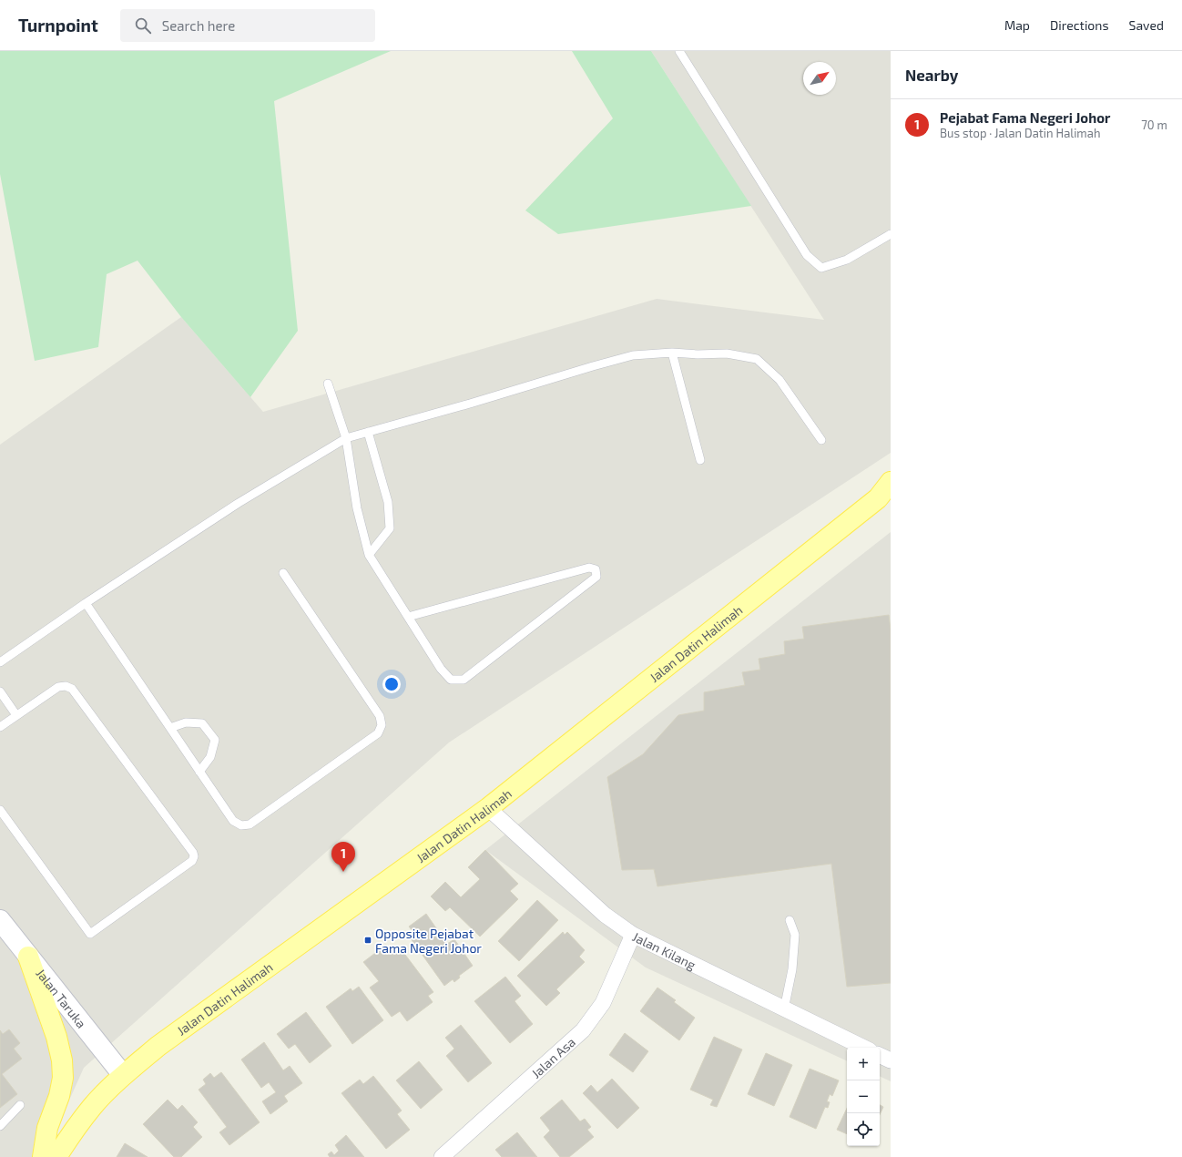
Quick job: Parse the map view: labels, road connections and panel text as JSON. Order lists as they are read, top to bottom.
{
  "streets": {
    "main road": ["Jalan Datin Halimah"],
    "street": ["Jalan Kilang", "Jalan Taruka", "Jalan Asa"]
  },
  "crossings": [
    ["Jalan Datin Halimah", "Jalan Kilang"],
    ["Jalan Datin Halimah", "Jalan Taruka"],
    ["Jalan Kilang", "Jalan Asa"]
  ],
  "places": {
    "transit": ["Opposite Pejabat Fama Negeri Johor"]
  },
  "north": "top right",
  "page": {
    "header": "Turnpoint",
    "search": "Search here",
    "nav": ["Map", "Directions", "Saved"],
    "heading": "Nearby",
    "list": [
      {
        "mark": "1",
        "name": "Pejabat Fama Negeri Johor",
        "note": "Bus stop · Jalan Datin Halimah",
        "value": "70 m"
      }
    ],
    "pins": "1",
    "map_buttons": ["+", "−"]
  }
}
